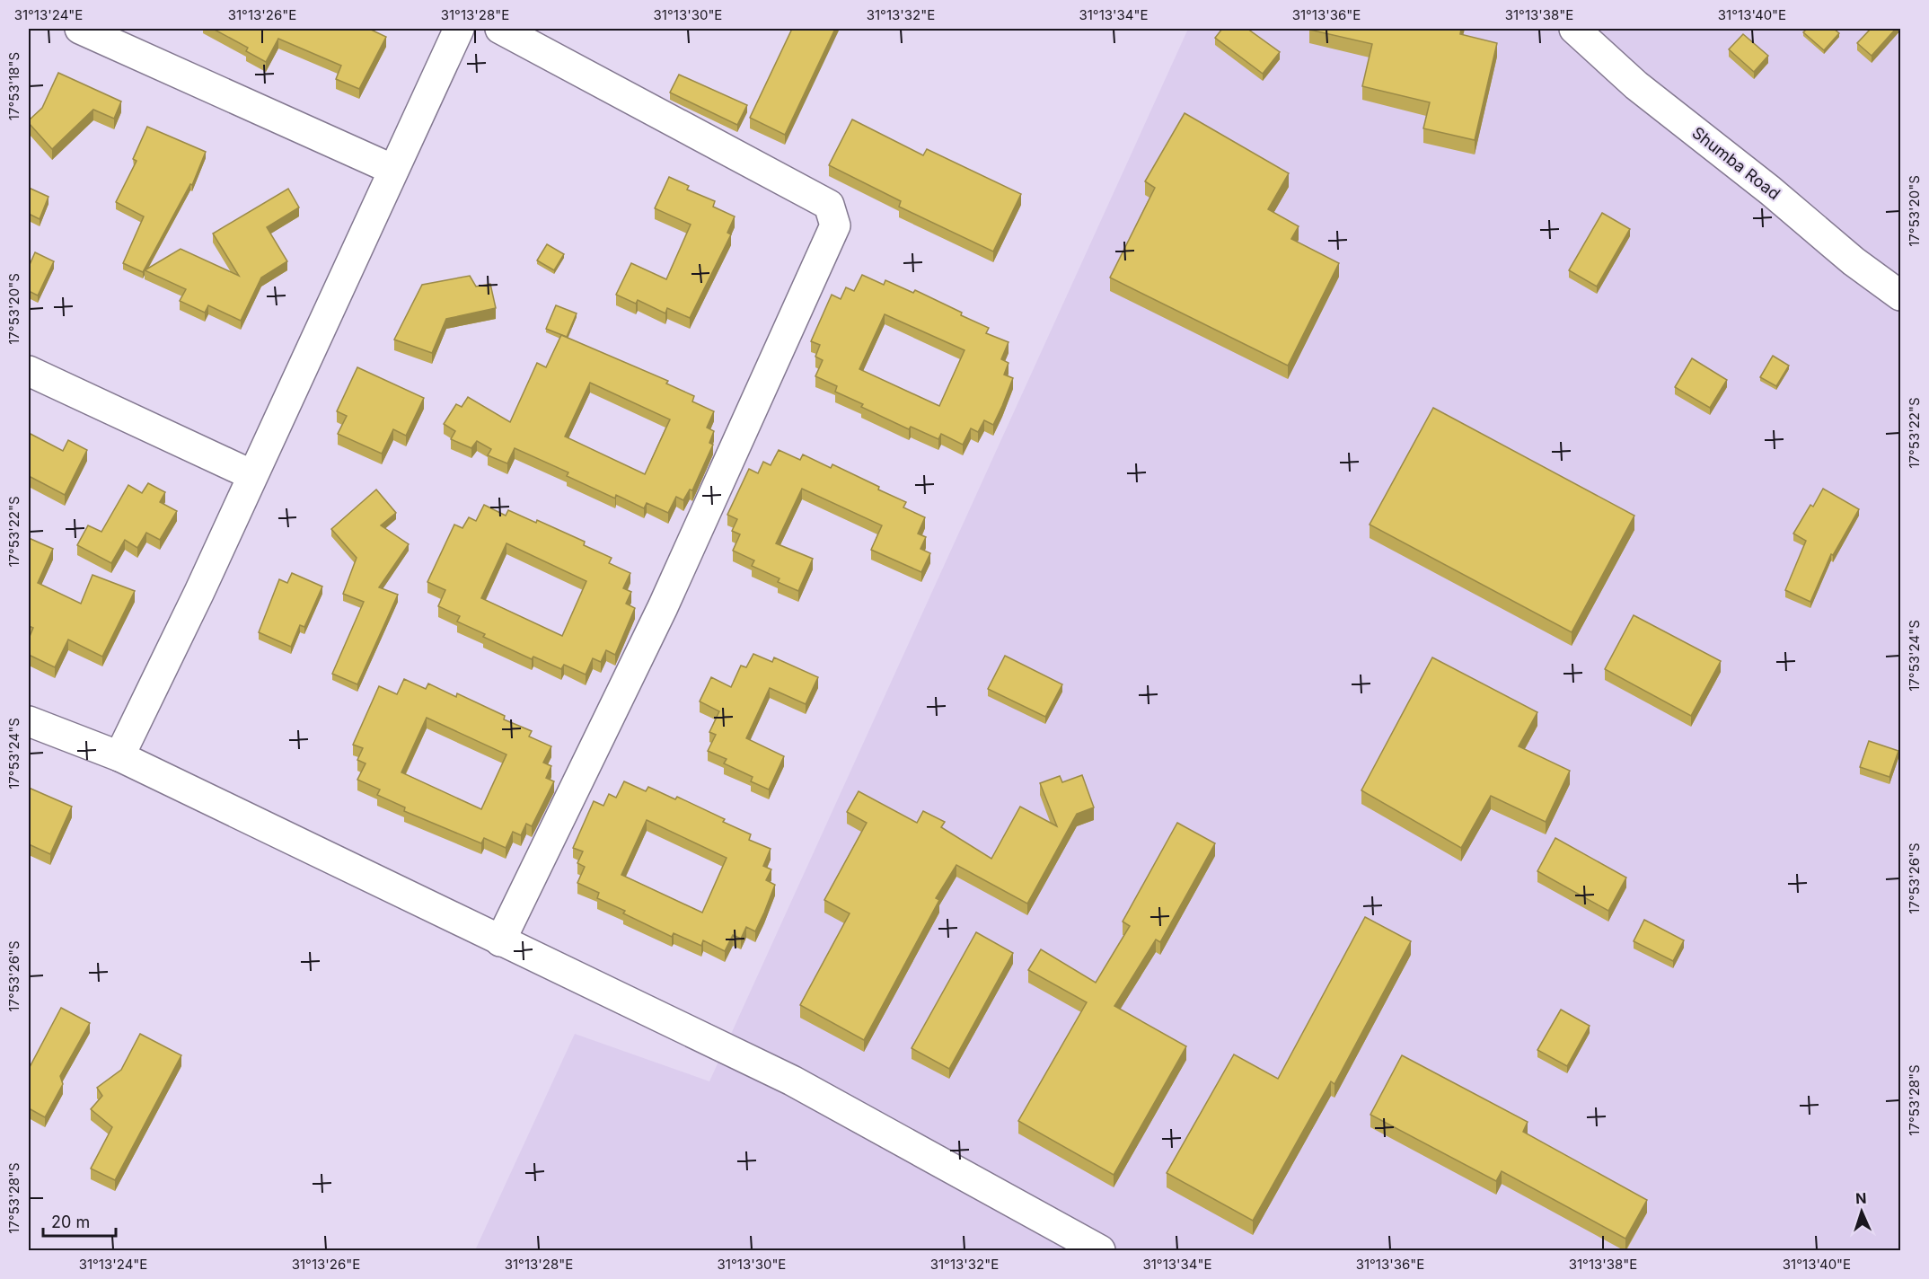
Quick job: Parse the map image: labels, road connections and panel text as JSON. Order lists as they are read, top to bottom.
{
  "streets": {
    "street": ["Shumba Road"]
  },
  "scale_bar": "20 m",
  "north": "top",
  "coordinates": [
    "31°13'24\"E",
    "31°13'26\"E",
    "31°13'28\"E",
    "31°13'30\"E",
    "31°13'32\"E",
    "31°13'34\"E",
    "31°13'36\"E",
    "31°13'38\"E",
    "31°13'40\"E",
    "17°53'18\"S",
    "17°53'20\"S",
    "17°53'22\"S",
    "17°53'24\"S",
    "17°53'26\"S",
    "17°53'28\"S"
  ]
}
